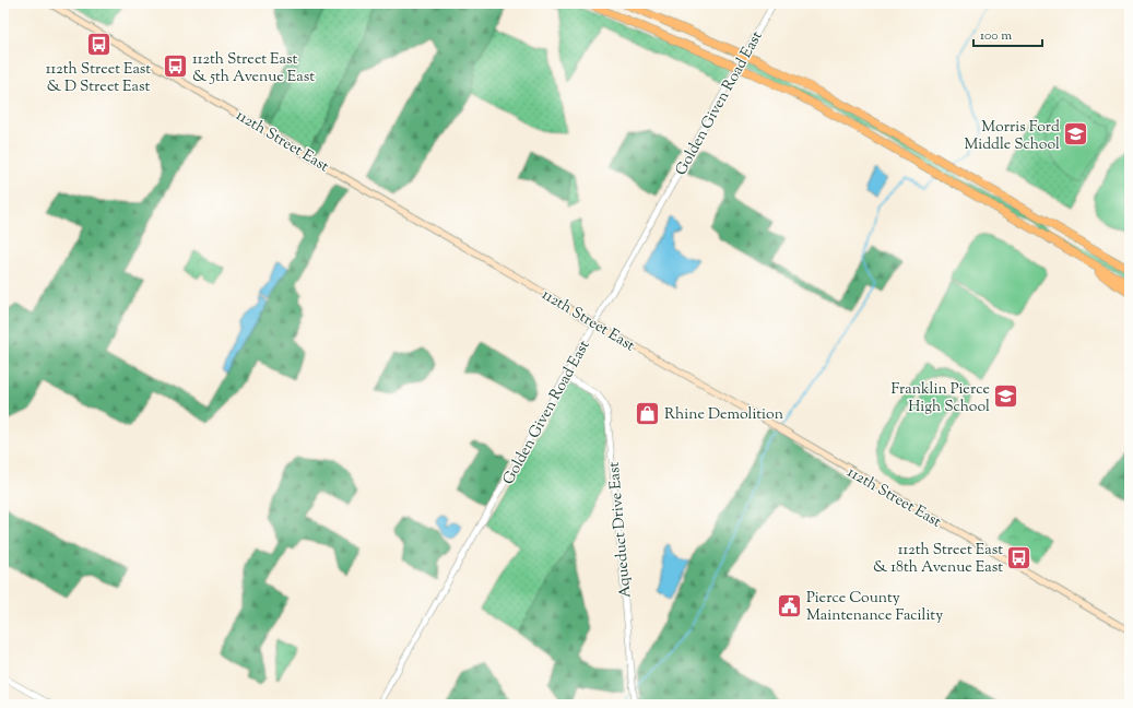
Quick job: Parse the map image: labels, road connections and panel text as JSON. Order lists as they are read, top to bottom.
{
  "streets": {
    "main road": ["112th Street East"],
    "street": ["Golden Given Road East", "Aqueduct Drive East"]
  },
  "crossings": [
    ["Golden Given Road East", "112th Street East"],
    ["Golden Given Road East", "Aqueduct Drive East"]
  ],
  "places": {
    "bus stop": ["112th Street East & D Street East", "112th Street East & 5th Avenue East", "112th Street East & 18th Avenue East"],
    "school or university": ["Morris Ford Middle School", "Franklin Pierce High School"],
    "shop": ["Rhine Demolition"],
    "public building": ["Pierce County Maintenance Facility"]
  },
  "scale_bar": "100 m"
}
